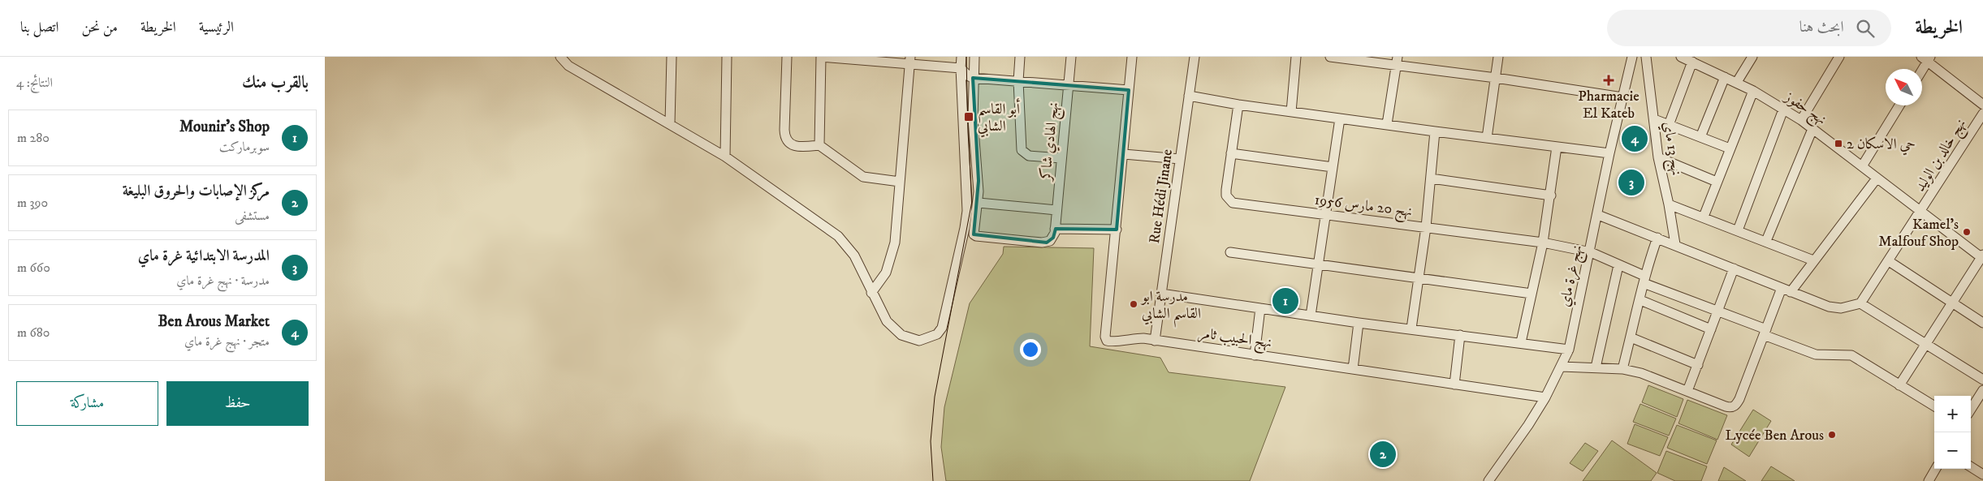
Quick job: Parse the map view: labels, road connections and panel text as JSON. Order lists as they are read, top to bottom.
{
  "streets": {
    "street": [
      "نهج حفوز",
      "نهج الهادي شاكر",
      "نهج 13 ماي",
      "نهج خالد بن الوليد",
      "Rue Hédi Jinane",
      "نهج 20 مارس 1956",
      "نهج غرة ماي",
      "نهج الحبيب ثامر"
    ]
  },
  "crossings": [
    ["نهج حفوز", "نهج خالد بن الوليد"],
    ["Rue Hédi Jinane", "نهج الحبيب ثامر"],
    ["نهج 20 مارس 1956", "نهج غرة ماي"],
    ["نهج غرة ماي", "نهج الحبيب ثامر"]
  ],
  "places": {
    "health": ["Pharmacie El Kateb"],
    "transit": ["أبو القاسم الشابي", "حي الاسكان 2"],
    "other": ["Kamel's Malfouf Shop", "مدرسة ابو القاسم الشابي", "Lycée Ben Arous"]
  },
  "north": "top left",
  "page": {
    "header": "الخريطة",
    "search": "ابحث هنا",
    "nav": [
      "الرئيسية",
      "الخريطة",
      "من نحن",
      "اتصل بنا"
    ],
    "heading": ["بالقرب منك", "النتائج: 4"],
    "list": [
      {
        "mark": "1",
        "name": "Mounir's Shop",
        "note": "سوبرماركت",
        "value": "280 m"
      },
      {
        "mark": "2",
        "name": "مركز الإصابات والحروق البليغة",
        "note": "مستشفى",
        "value": "390 m"
      },
      {
        "mark": "3",
        "name": "المدرسة الابتدائية غرة ماي",
        "note": "مدرسة · نهج غرة ماي",
        "value": "660 m"
      },
      {
        "mark": "4",
        "name": "Ben Arous Market",
        "note": "متجر · نهج غرة ماي",
        "value": "680 m"
      }
    ],
    "pins": [
      "4",
      "3",
      "1",
      "2"
    ],
    "buttons": ["حفظ", "مشاركة"],
    "map_buttons": ["+", "−"]
  }
}
